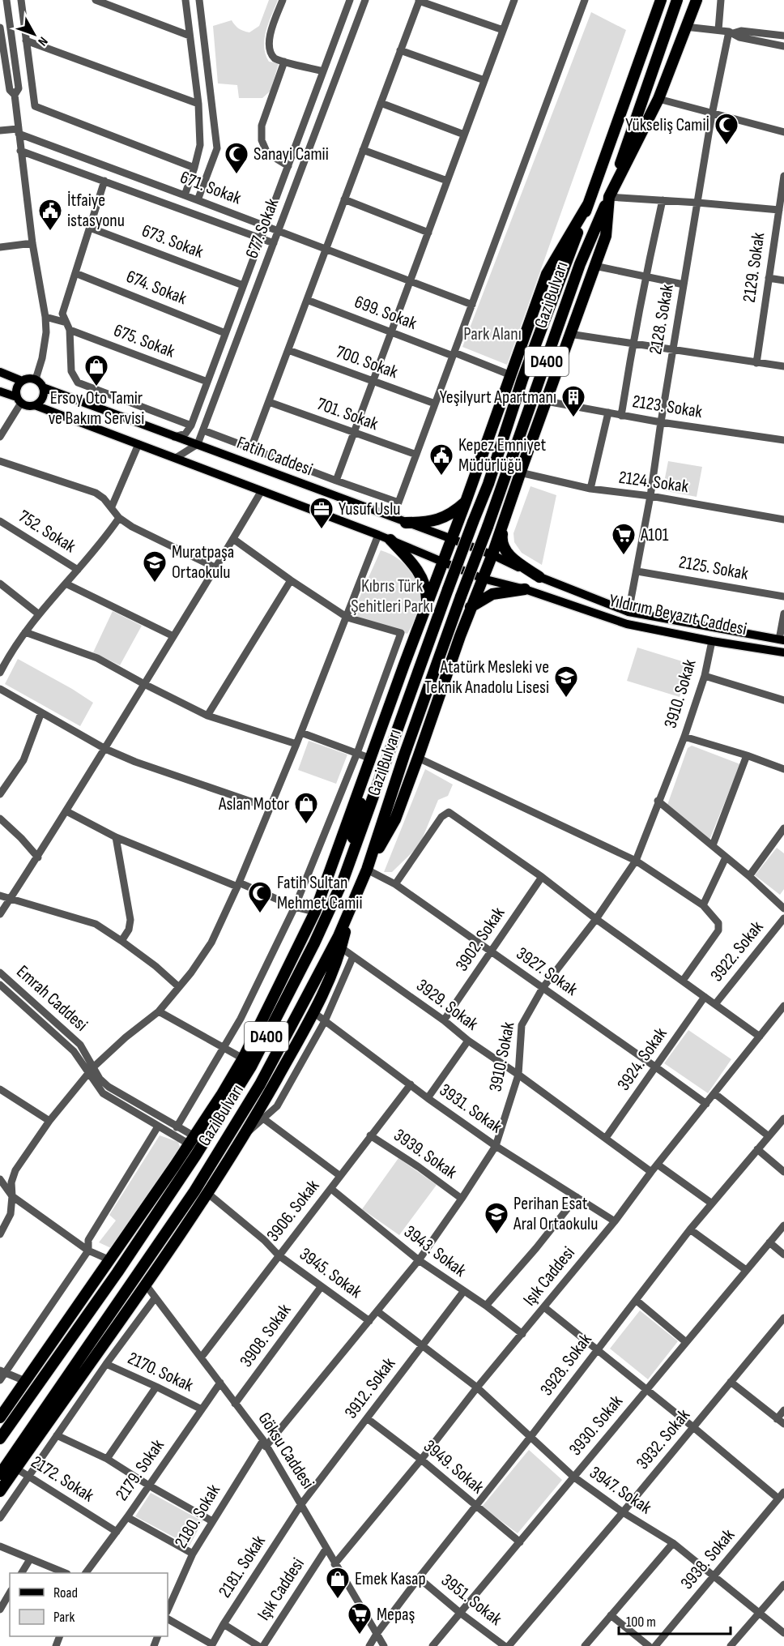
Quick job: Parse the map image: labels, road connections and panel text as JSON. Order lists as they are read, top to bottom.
{
  "streets": {
    "highway": ["Gazi Bulvarı", "D400"],
    "main road": ["Fatih Caddesi", "Yıldırım Beyazıt Caddesi"],
    "street": [
      "671. Sokak",
      "677. Sokak",
      "673. Sokak",
      "2129. Sokak",
      "674. Sokak",
      "699. Sokak",
      "2128. Sokak",
      "675. Sokak",
      "700. Sokak",
      "2123. Sokak",
      "701. Sokak",
      "2124. Sokak",
      "752. Sokak",
      "2125. Sokak",
      "3910. Sokak",
      "3902. Sokak",
      "3922. Sokak",
      "3927. Sokak",
      "Emrah Caddesi",
      "3929. Sokak",
      "3924. Sokak",
      "3931. Sokak",
      "3939. Sokak",
      "3906. Sokak",
      "3943. Sokak",
      "3945. Sokak",
      "Işık Caddesi",
      "3908. Sokak",
      "3928. Sokak",
      "2170. Sokak",
      "3912. Sokak",
      "3930. Sokak",
      "3932. Sokak",
      "Göksu Caddesi",
      "3949. Sokak",
      "2179. Sokak",
      "2172. Sokak",
      "3947. Sokak",
      "2180. Sokak",
      "3938. Sokak",
      "2181. Sokak",
      "3951. Sokak"
    ]
  },
  "crossings": [
    ["671. Sokak", "677. Sokak"],
    ["677. Sokak", "673. Sokak"],
    ["677. Sokak", "674. Sokak"],
    ["677. Sokak", "675. Sokak"],
    ["677. Sokak", "Fatih Caddesi"],
    ["Gazi Bulvarı", "3927. Sokak"],
    ["2128. Sokak", "2123. Sokak"],
    ["2128. Sokak", "2124. Sokak"],
    ["2128. Sokak", "2125. Sokak"],
    ["2128. Sokak", "Yıldırım Beyazıt Caddesi"],
    ["Fatih Caddesi", "Yıldırım Beyazıt Caddesi"],
    ["Yıldırım Beyazıt Caddesi", "3910. Sokak"],
    ["3910. Sokak", "3927. Sokak"],
    ["3910. Sokak", "3929. Sokak"],
    ["3910. Sokak", "3931. Sokak"],
    ["3910. Sokak", "3939. Sokak"],
    ["3910. Sokak", "3943. Sokak"],
    ["3910. Sokak", "3945. Sokak"],
    ["3910. Sokak", "Göksu Caddesi"],
    ["3910. Sokak", "3947. Sokak"],
    ["3910. Sokak", "2180. Sokak"],
    ["3902. Sokak", "3927. Sokak"],
    ["3902. Sokak", "3929. Sokak"],
    ["3927. Sokak", "3924. Sokak"],
    ["3927. Sokak", "Işık Caddesi"],
    ["3929. Sokak", "3924. Sokak"],
    ["3929. Sokak", "Işık Caddesi"],
    ["3931. Sokak", "3906. Sokak"],
    ["3931. Sokak", "Işık Caddesi"],
    ["3939. Sokak", "3906. Sokak"],
    ["3906. Sokak", "3943. Sokak"],
    ["3906. Sokak", "3945. Sokak"],
    ["3906. Sokak", "Göksu Caddesi"],
    ["3943. Sokak", "Işık Caddesi"],
    ["3943. Sokak", "3912. Sokak"],
    ["3945. Sokak", "3908. Sokak"],
    ["Işık Caddesi", "Göksu Caddesi"],
    ["Işık Caddesi", "3949. Sokak"],
    ["Işık Caddesi", "3947. Sokak"],
    ["3908. Sokak", "Göksu Caddesi"],
    ["3928. Sokak", "Göksu Caddesi"],
    ["3928. Sokak", "3949. Sokak"],
    ["3928. Sokak", "3947. Sokak"],
    ["3928. Sokak", "3951. Sokak"],
    ["2170. Sokak", "2179. Sokak"],
    ["3912. Sokak", "Göksu Caddesi"],
    ["3912. Sokak", "3949. Sokak"],
    ["3912. Sokak", "3947. Sokak"],
    ["3912. Sokak", "2181. Sokak"],
    ["3930. Sokak", "3949. Sokak"],
    ["3930. Sokak", "3947. Sokak"],
    ["3930. Sokak", "3951. Sokak"],
    ["3932. Sokak", "3947. Sokak"],
    ["Göksu Caddesi", "2179. Sokak"],
    ["Göksu Caddesi", "2180. Sokak"],
    ["Göksu Caddesi", "2181. Sokak"],
    ["2179. Sokak", "2172. Sokak"],
    ["3947. Sokak", "3938. Sokak"]
  ],
  "parks": ["Park Alanı", "Kıbrıs Türk Şehitleri Parkı"],
  "places": {
    "mosque": ["Yükseliş Camiİ", "Sanayi Camii", "Fatih Sultan Mehmet Camii"],
    "public building": ["İtfaiye istasyonu", "Kepez Emniyet Müdürlüğü"],
    "shop": ["Ersoy Oto Tamir ve Bakım Servisi", "Aslan Motor", "Emek Kasap"],
    "building": ["Yeşilyurt Apartmanı"],
    "office": ["Yusuf Uslu"],
    "supermarket": ["A101", "Mepaş"],
    "school or university": ["Muratpaşa Ortaokulu", "Atatürk Mesleki ve Teknik Anadolu Lisesi", "Perihan Esat Aral Ortaokulu"]
  },
  "legend": ["Road", "Park"],
  "scale_bar": "100 m",
  "north": "bottom right"
}
